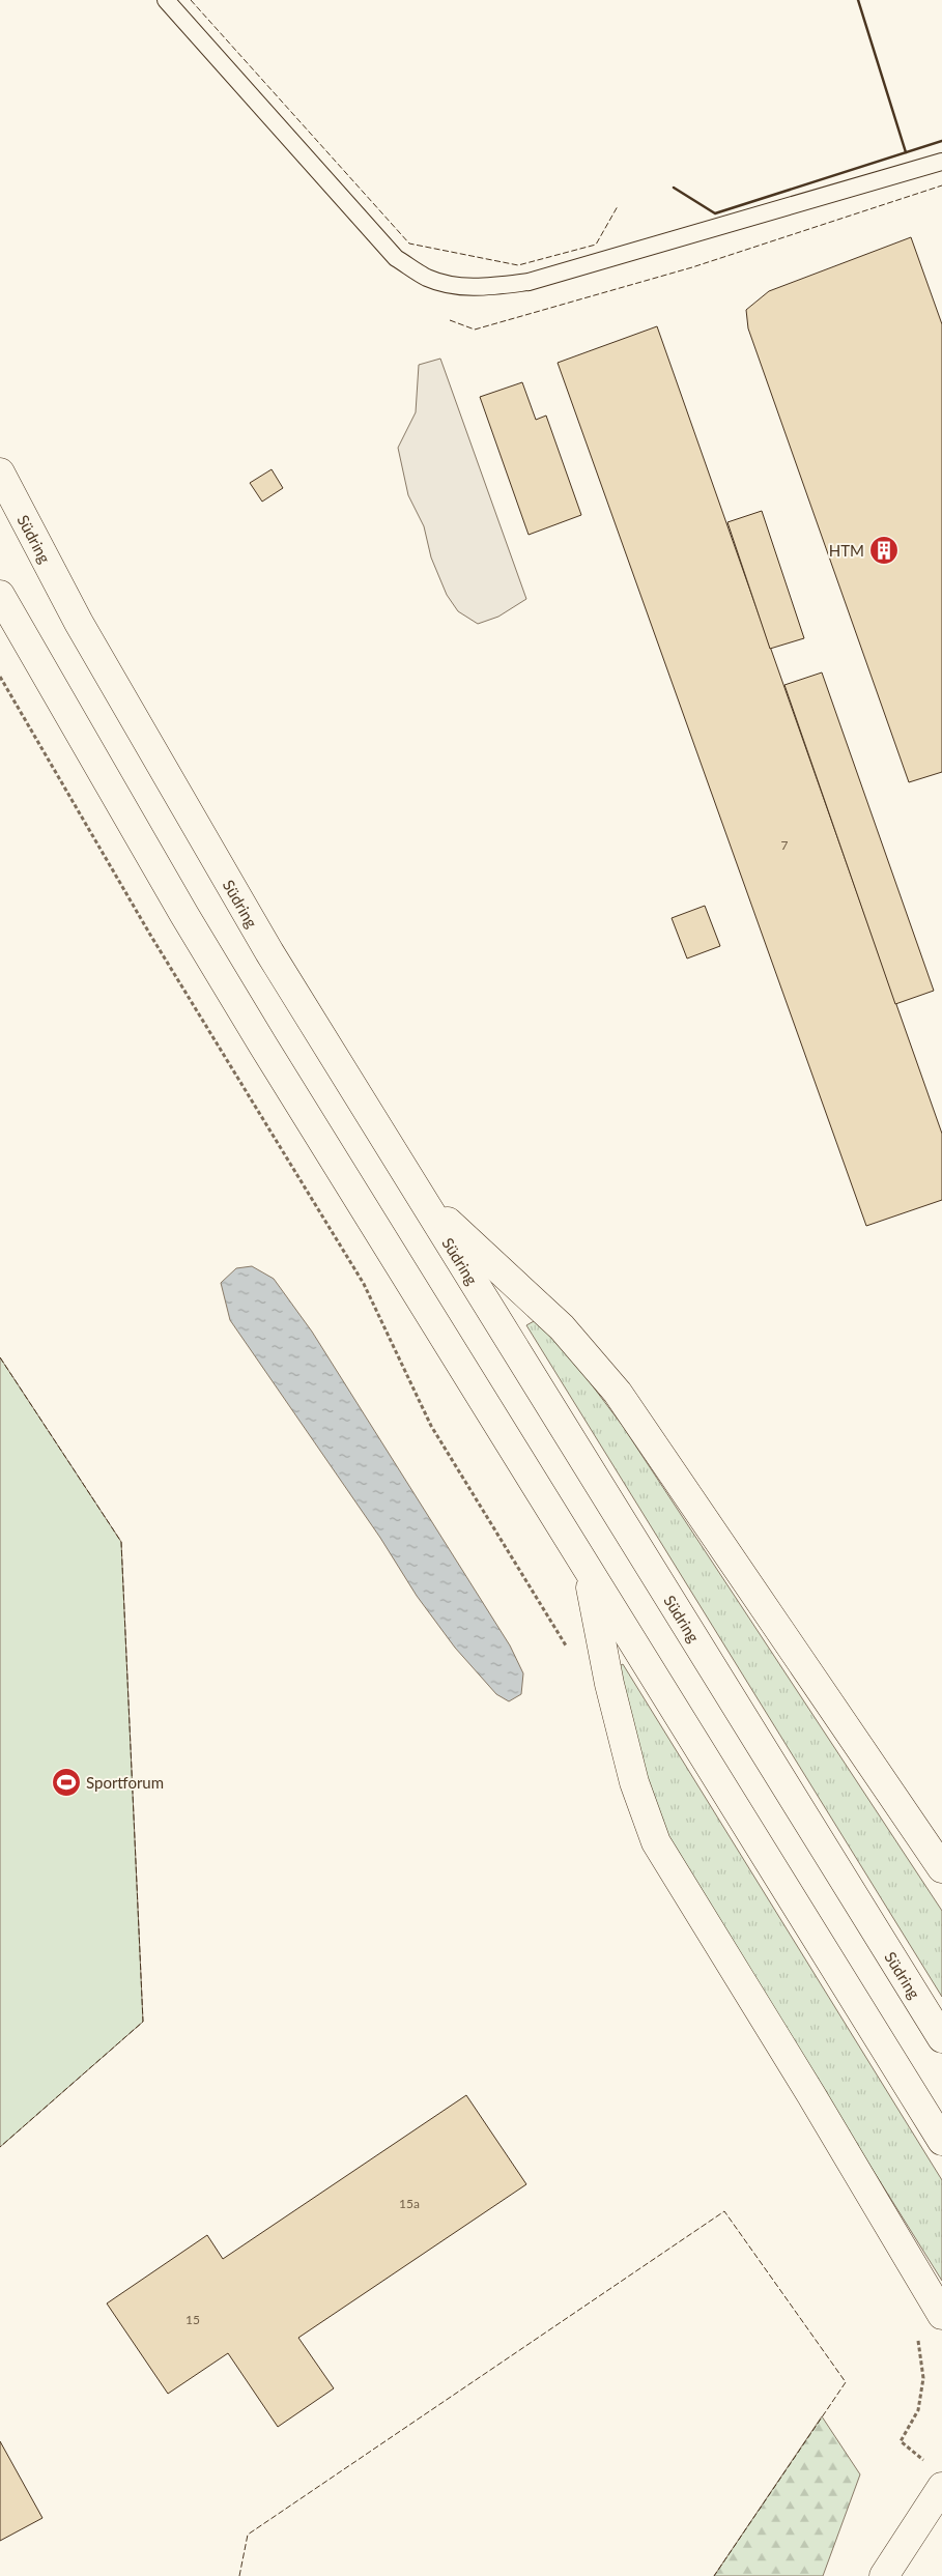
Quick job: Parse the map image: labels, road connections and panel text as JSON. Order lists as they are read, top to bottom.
{
  "streets": {
    "main road": ["Südring"]
  },
  "places": {
    "building": ["HTM"],
    "sports": ["Sportforum"]
  },
  "house_numbers": ["7", "15a", "15"]
}
